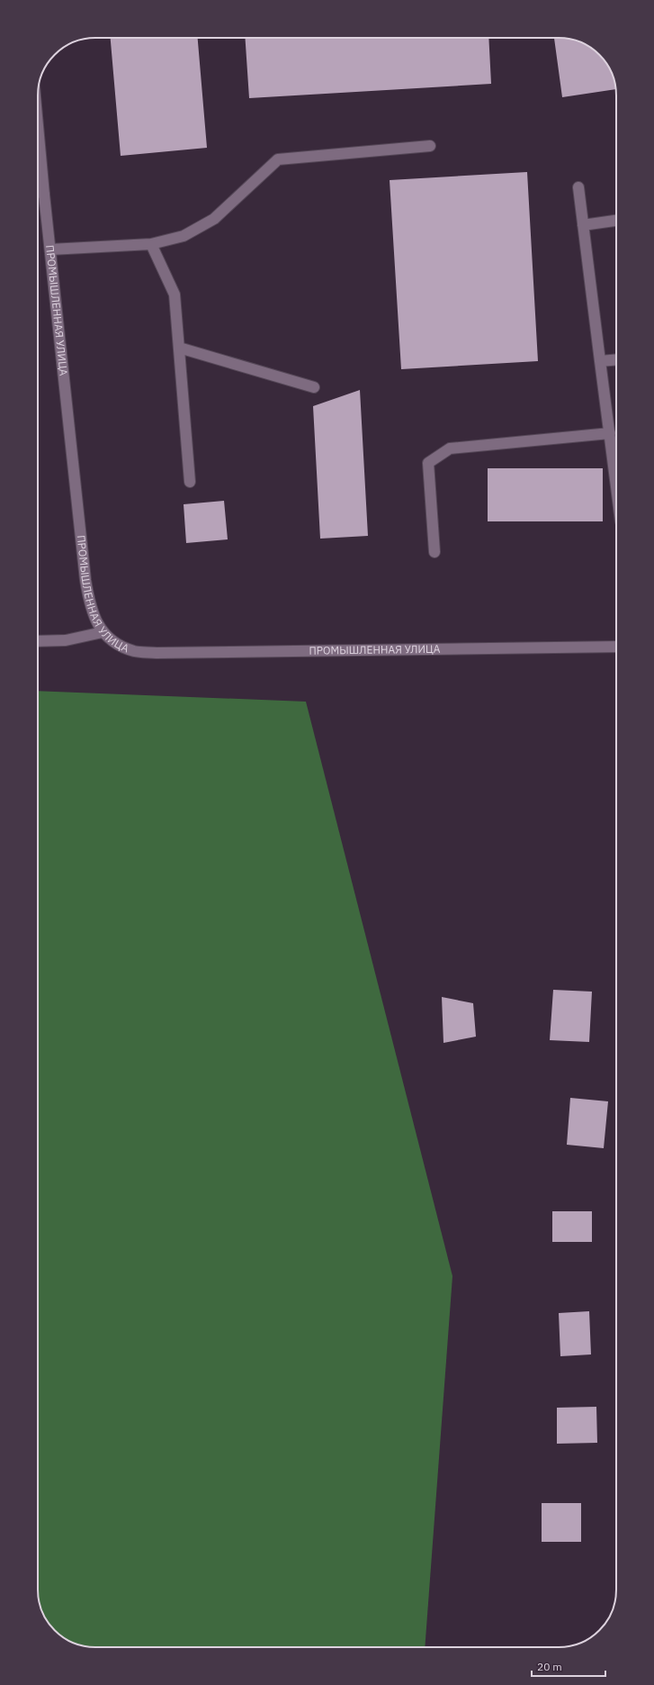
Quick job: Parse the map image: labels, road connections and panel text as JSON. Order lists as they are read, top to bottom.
{
  "streets": {
    "street": ["ПРОМЫШЛЕННАЯ УЛИЦА"]
  },
  "scale_bar": "20 m"
}
